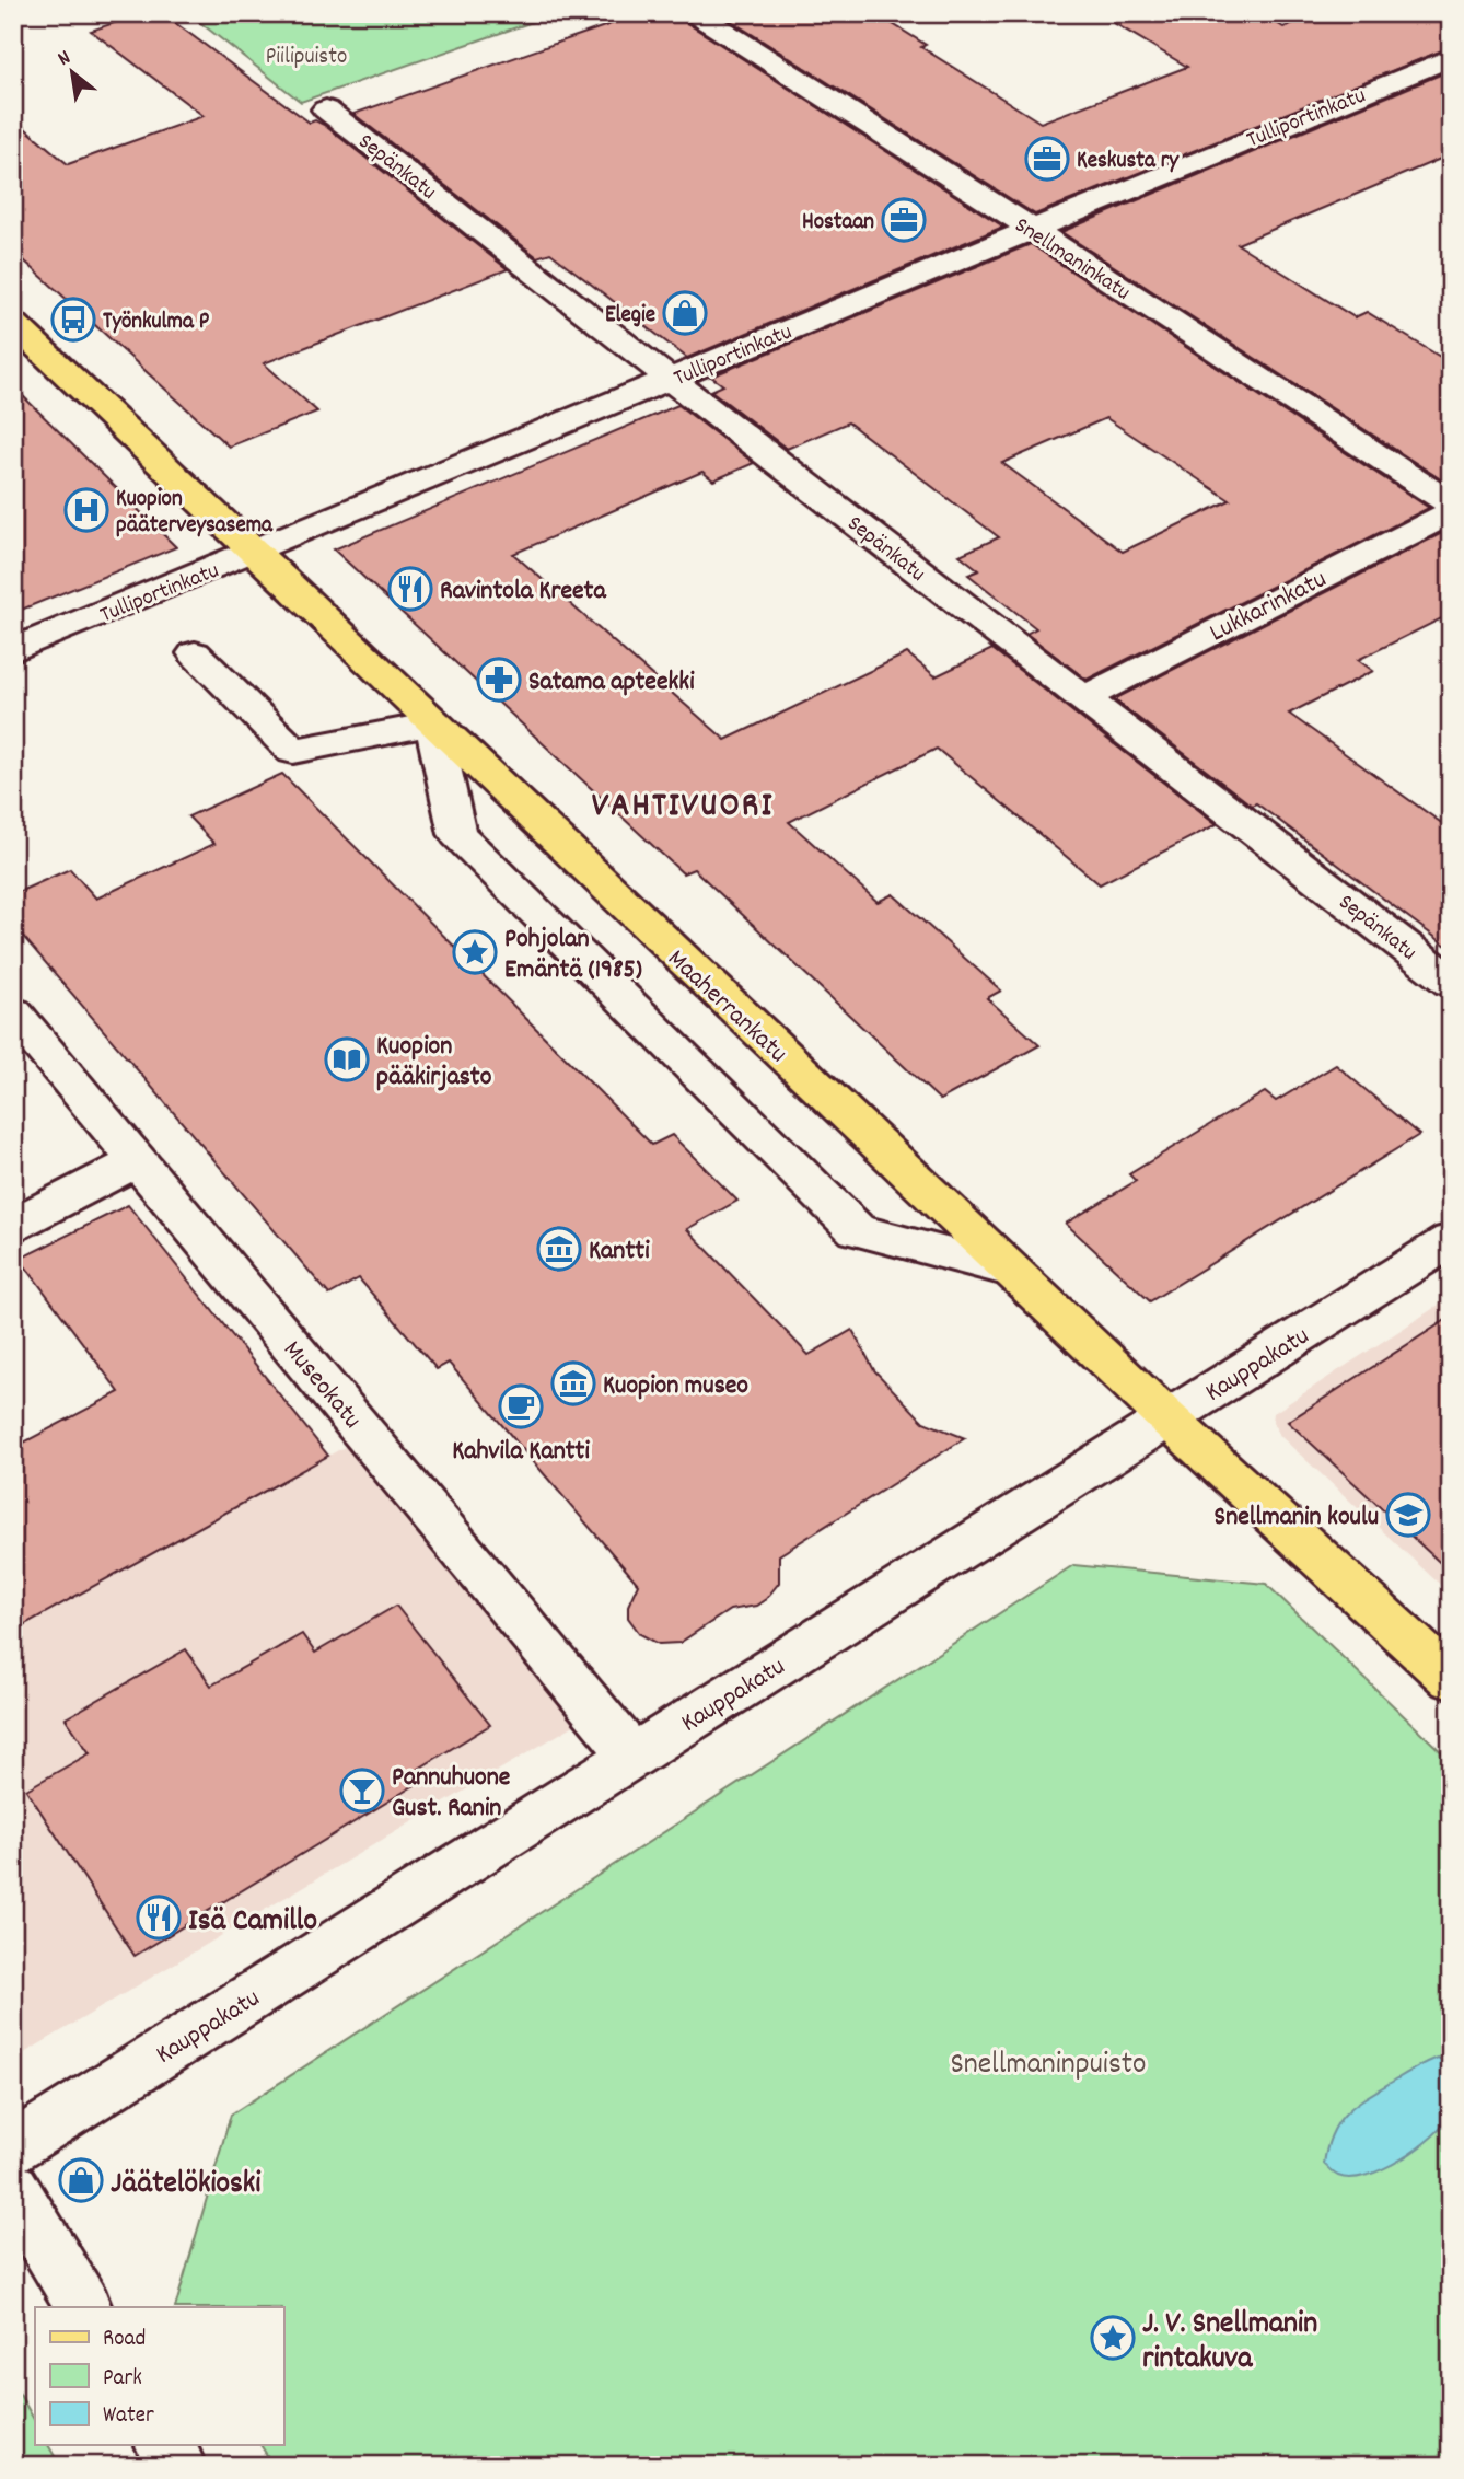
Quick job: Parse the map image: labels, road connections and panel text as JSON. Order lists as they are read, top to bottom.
{
  "streets": {
    "main road": ["Maaherrankatu"],
    "street": [
      "Tulliportinkatu",
      "Sepänkatu",
      "Snellmaninkatu",
      "Lukkarinkatu",
      "Kauppakatu",
      "Museokatu"
    ]
  },
  "crossings": [
    ["Tulliportinkatu", "Sepänkatu"],
    ["Tulliportinkatu", "Snellmaninkatu"],
    ["Tulliportinkatu", "Maaherrankatu"],
    ["Sepänkatu", "Lukkarinkatu"],
    ["Maaherrankatu", "Kauppakatu"],
    ["Kauppakatu", "Museokatu"]
  ],
  "districts": ["VAHTIVUORI"],
  "parks": ["Piilipuisto", "Snellmaninpuisto"],
  "places": {
    "office": ["Keskusta ry", "Hostaan"],
    "shop": ["Elegie", "Jäätelökioski"],
    "bus stop": ["Työnkulma P"],
    "hospital": ["Kuopion pääterveysasema"],
    "restaurant": ["Ravintola Kreeta", "Isä Camillo"],
    "pharmacy": ["Satama apteekki"],
    "place": ["Pohjolan Emäntä (1985)", "J. V. Snellmanin rintakuva"],
    "library": ["Kuopion pääkirjasto"],
    "museum": ["Kantti", "Kuopion museo"],
    "cafe": ["Kahvila Kantti"],
    "school or university": ["Snellmanin koulu"],
    "bar": ["Pannuhuone Gust. Ranin"]
  },
  "legend": ["Road", "Park", "Water"],
  "north": "top left"
}
